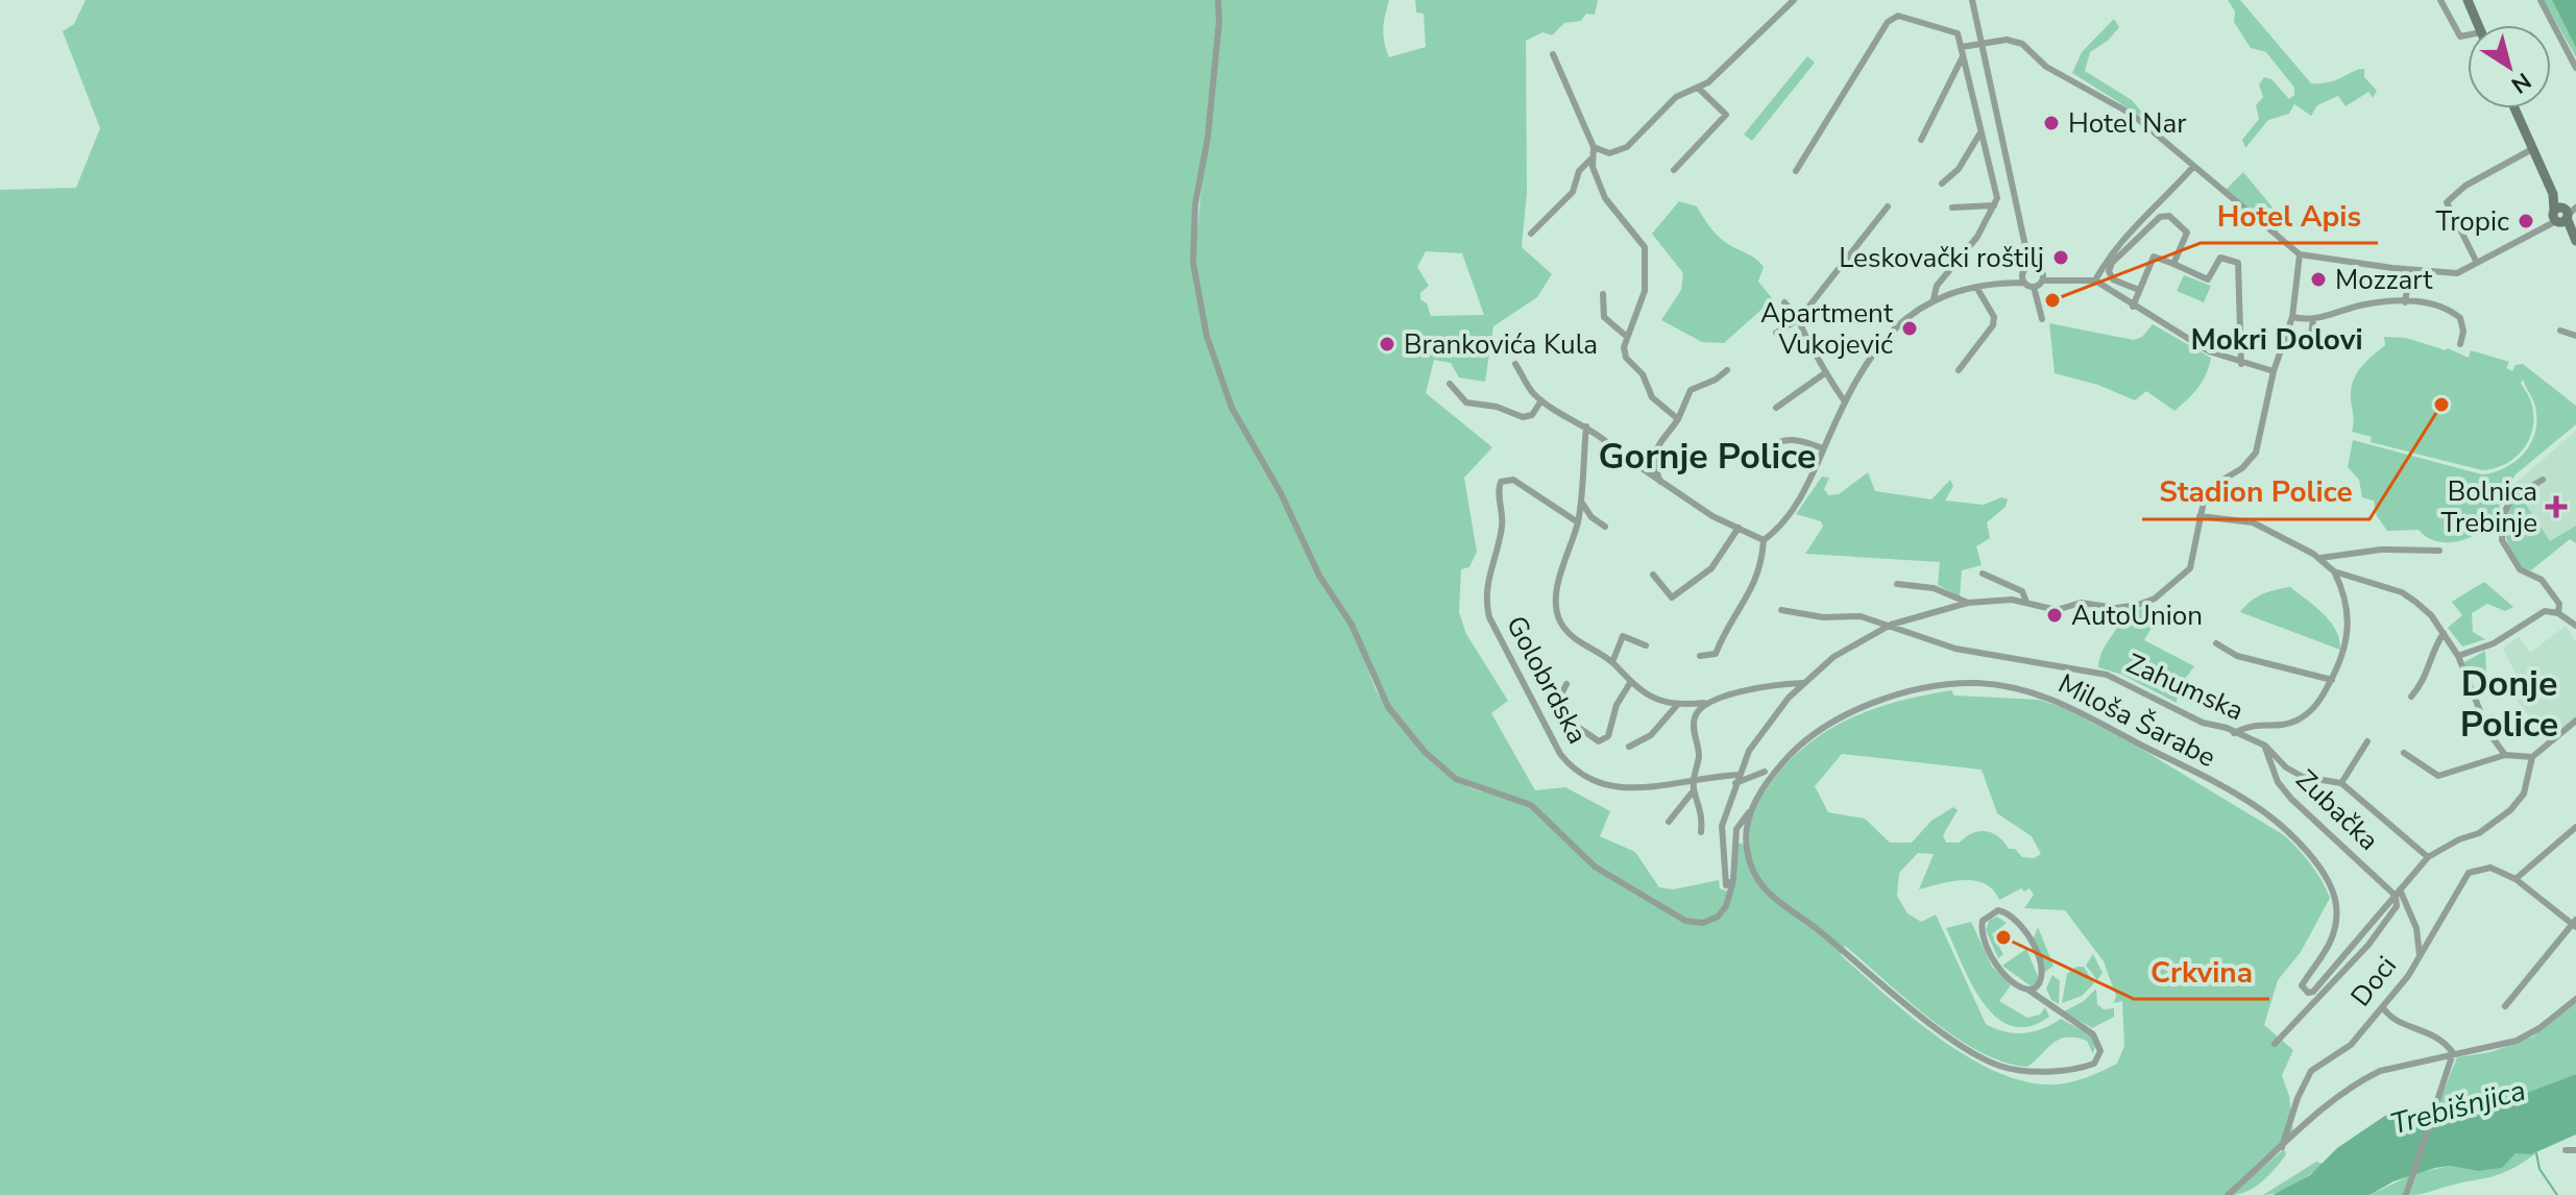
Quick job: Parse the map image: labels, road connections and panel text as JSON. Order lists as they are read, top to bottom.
{
  "streets": {
    "street": [
      "Golobrdska",
      "Zahumska",
      "Miloša Šarabe",
      "Zubačka",
      "Doci"
    ]
  },
  "crossings": [
    ["Zahumska", "Zubačka"],
    ["Miloša Šarabe", "Zubačka"]
  ],
  "districts": ["Mokri Dolovi", "Gornje Police", "Donje Police"],
  "water": ["Trebišnjica"],
  "places": {
    "other": [
      "Hotel Nar",
      "Tropic",
      "Leskovački roštilj",
      "Mozzart",
      "Hotel Apis",
      "Apartment Vukojević",
      "Brankovića Kula",
      "Stadion Police",
      "AutoUnion",
      "Crkvina"
    ],
    "health": ["Bolnica Trebinje"]
  },
  "north": "bottom right"
}
